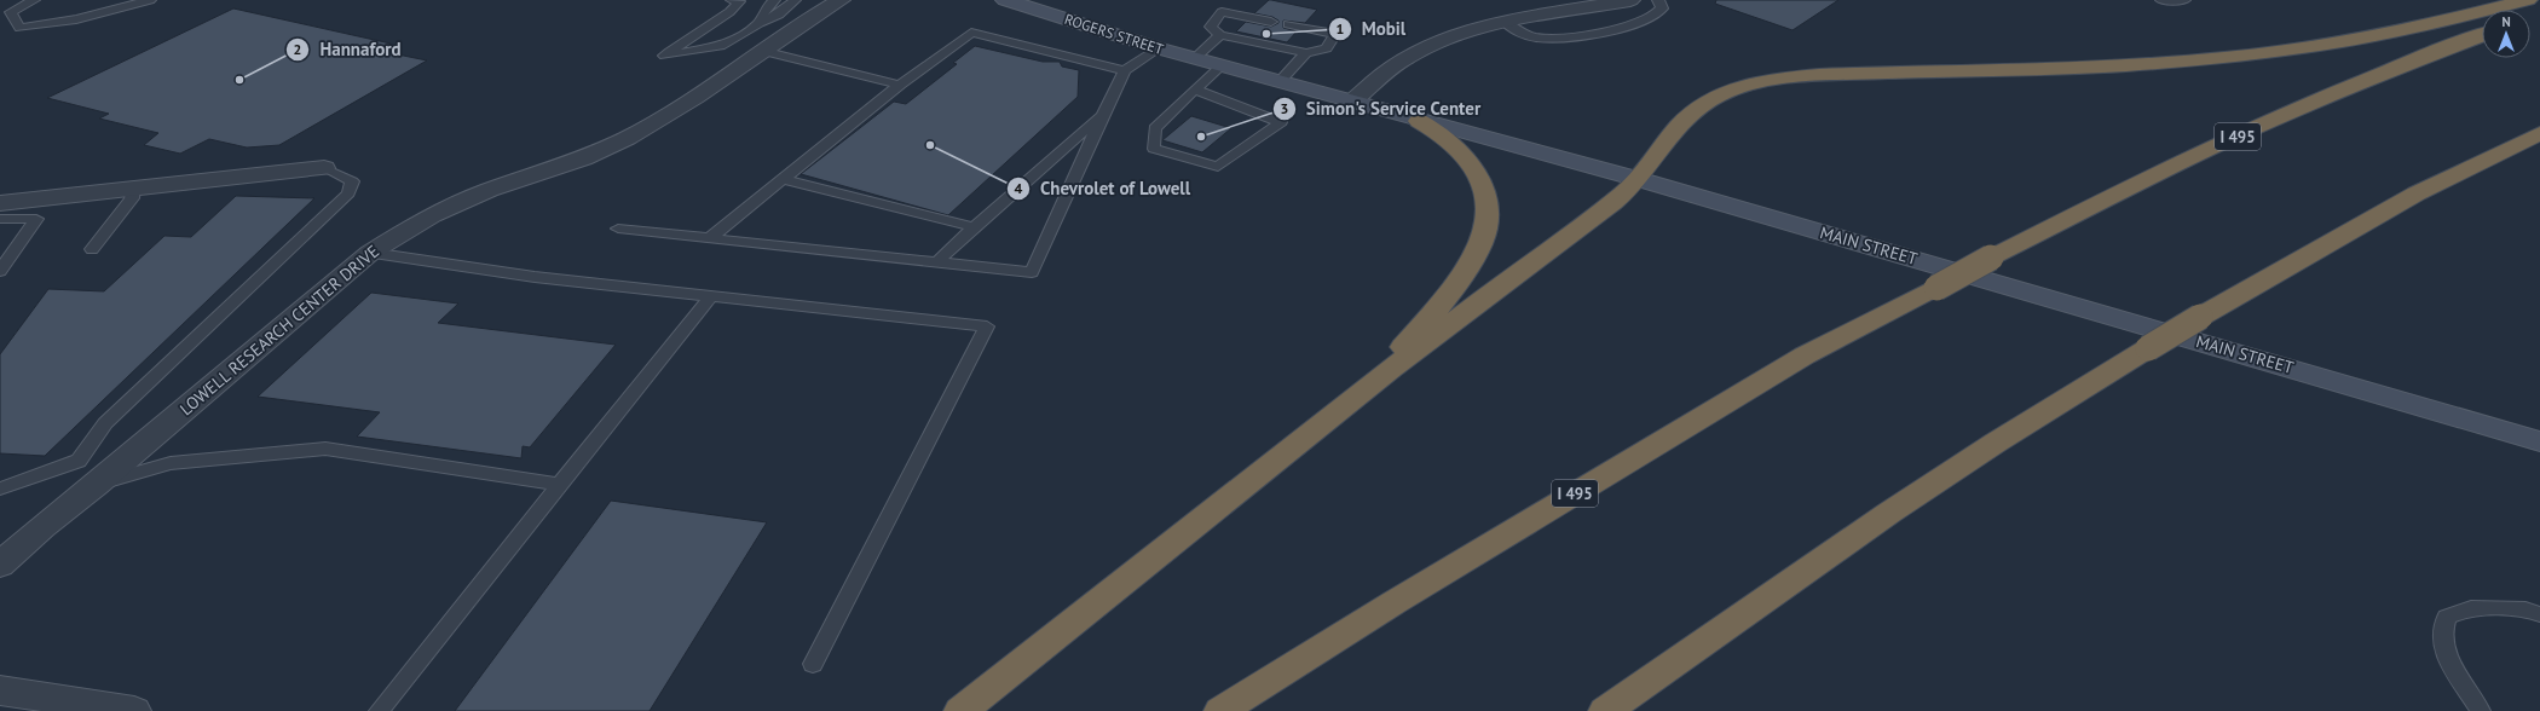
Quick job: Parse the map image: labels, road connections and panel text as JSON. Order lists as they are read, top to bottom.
{
  "streets": {
    "highway": ["I 495"],
    "main road": ["ROGERS STREET", "MAIN STREET"],
    "street": ["LOWELL RESEARCH CENTER DRIVE"]
  },
  "crossings": [
    ["ROGERS STREET", "MAIN STREET"]
  ],
  "places": [
    "Mobil",
    "Hannaford",
    "Simon's Service Center",
    "Chevrolet of Lowell"
  ],
  "north": "top"
}
